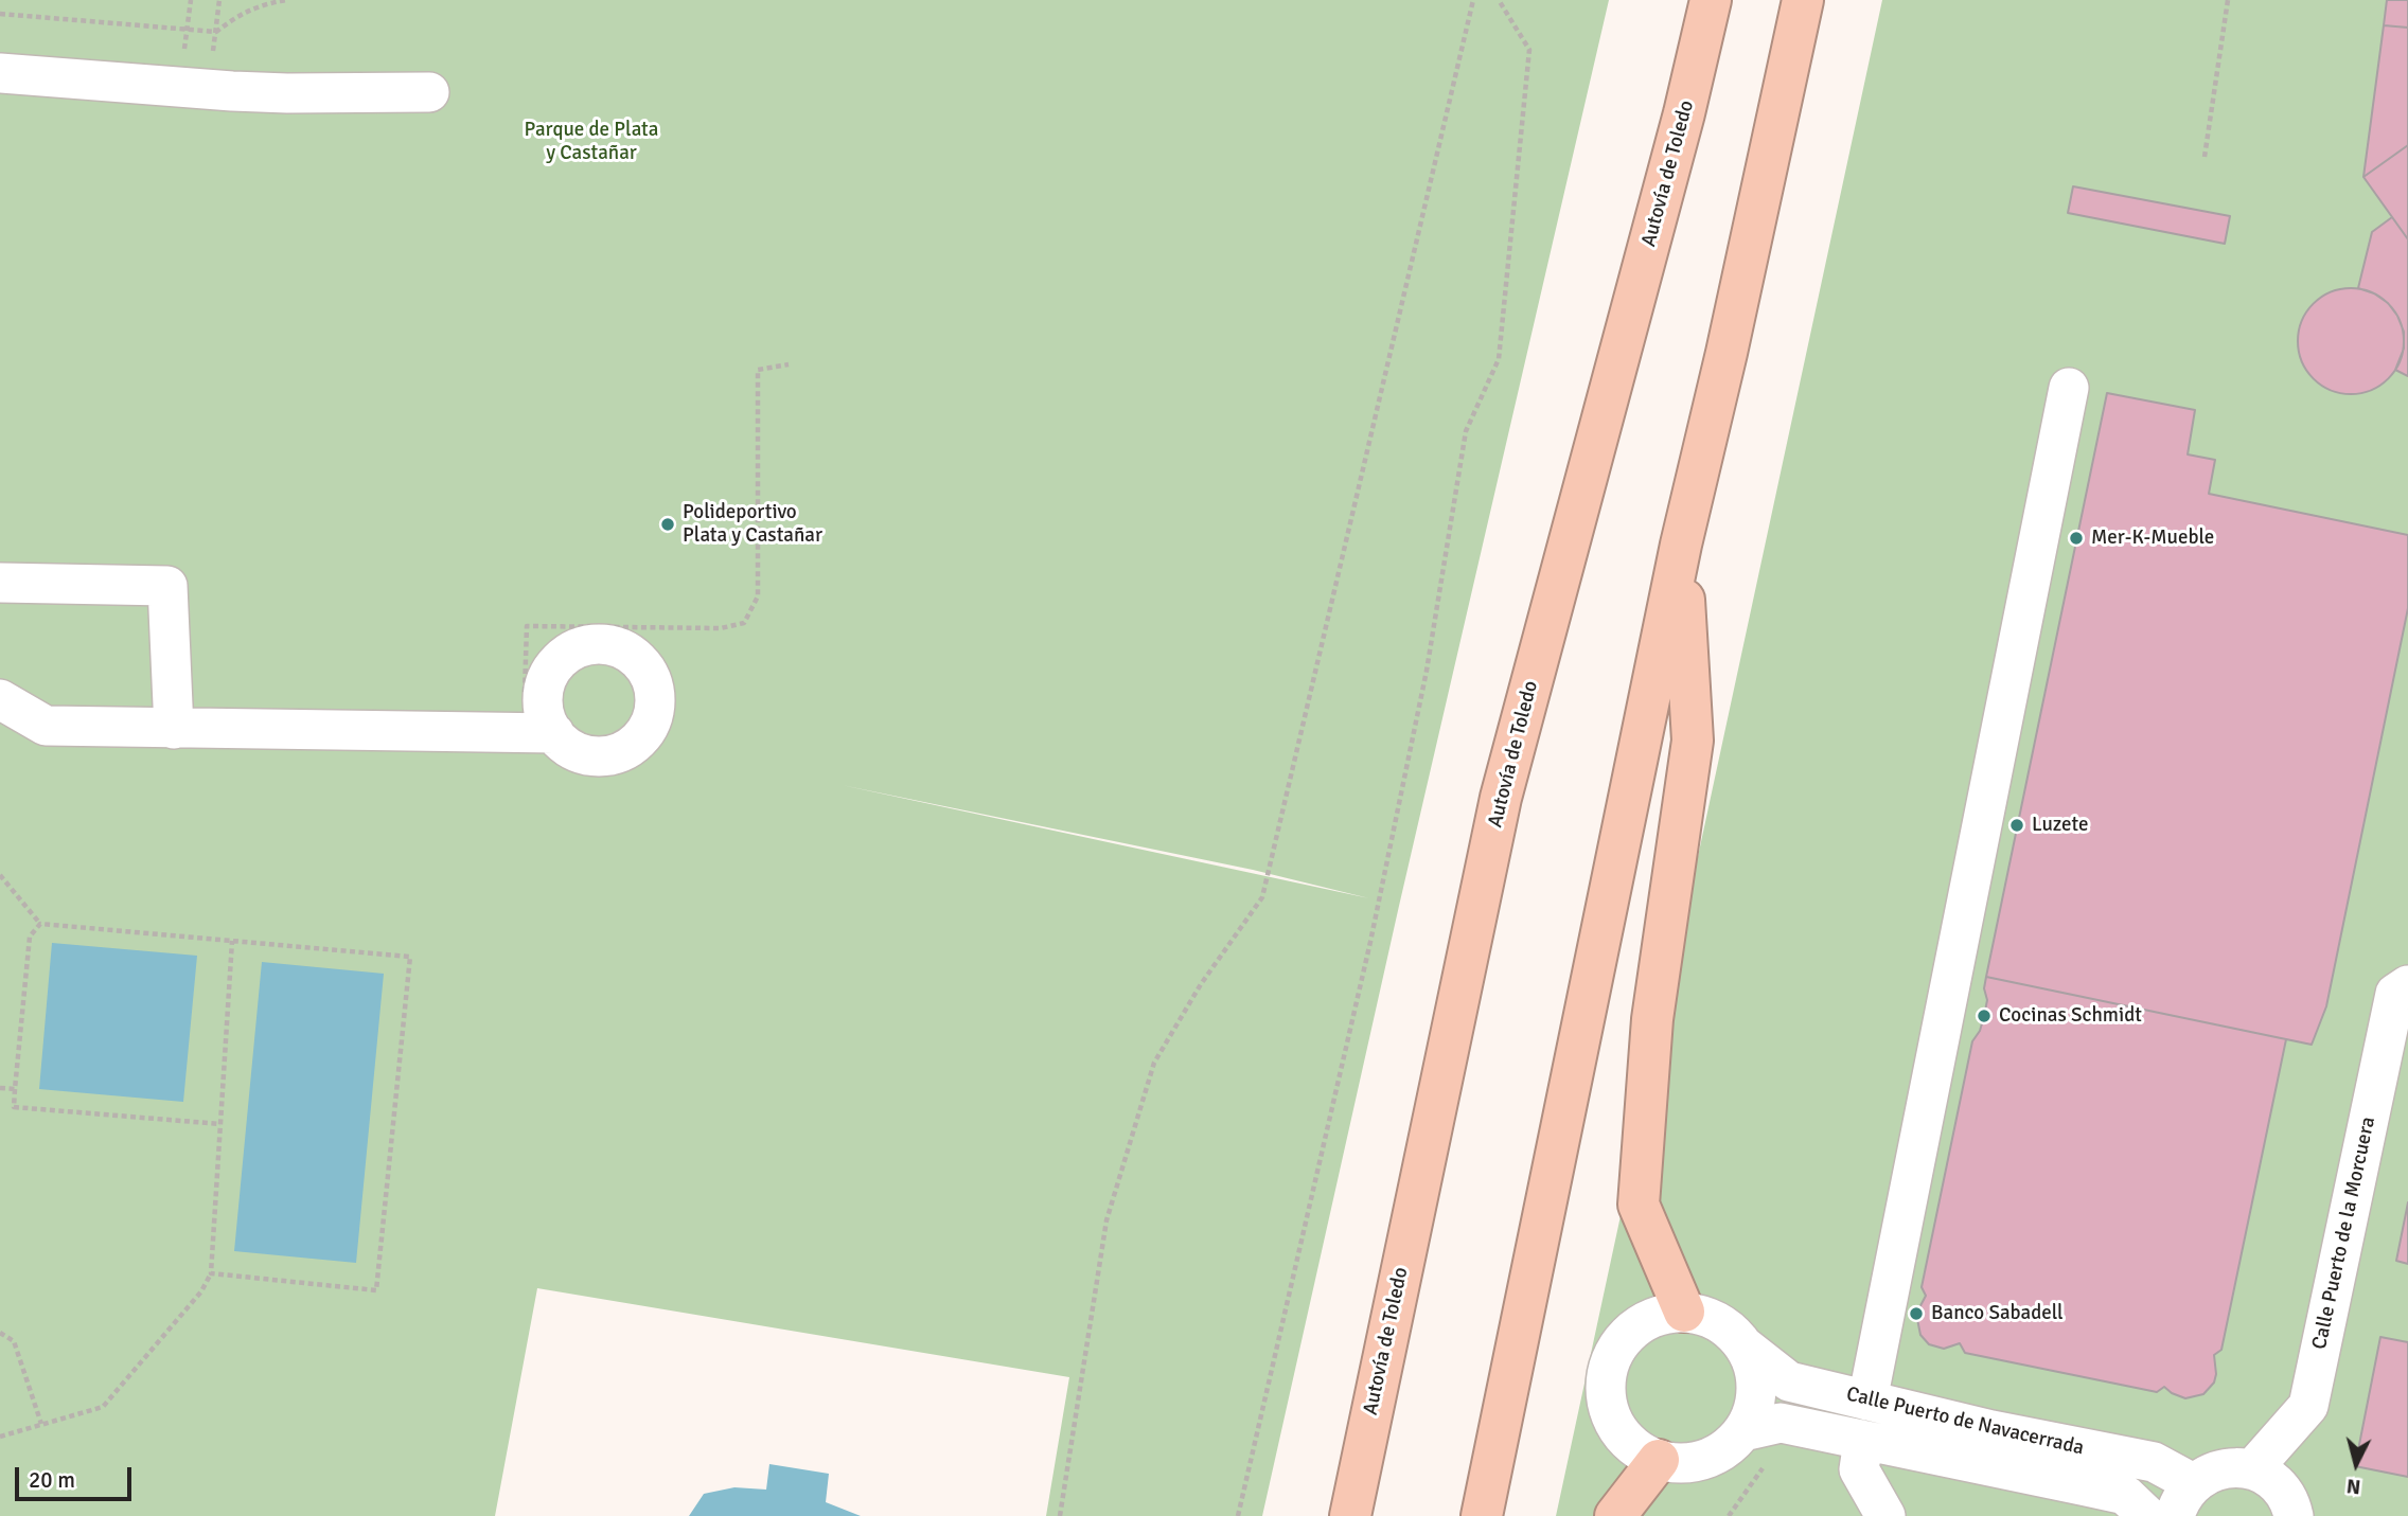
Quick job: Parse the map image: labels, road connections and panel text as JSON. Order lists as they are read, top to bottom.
{
  "streets": {
    "highway": ["Autovía de Toledo"],
    "street": ["Calle Puerto de la Morcuera", "Calle Puerto de Navacerrada"]
  },
  "parks": ["Parque de Plata y Castañar"],
  "places": [
    "Polideportivo Plata y Castañar",
    "Mer-K-Mueble",
    "Luzete",
    "Cocinas Schmidt",
    "Banco Sabadell"
  ],
  "scale_bar": "20 m",
  "north": "bottom"
}
